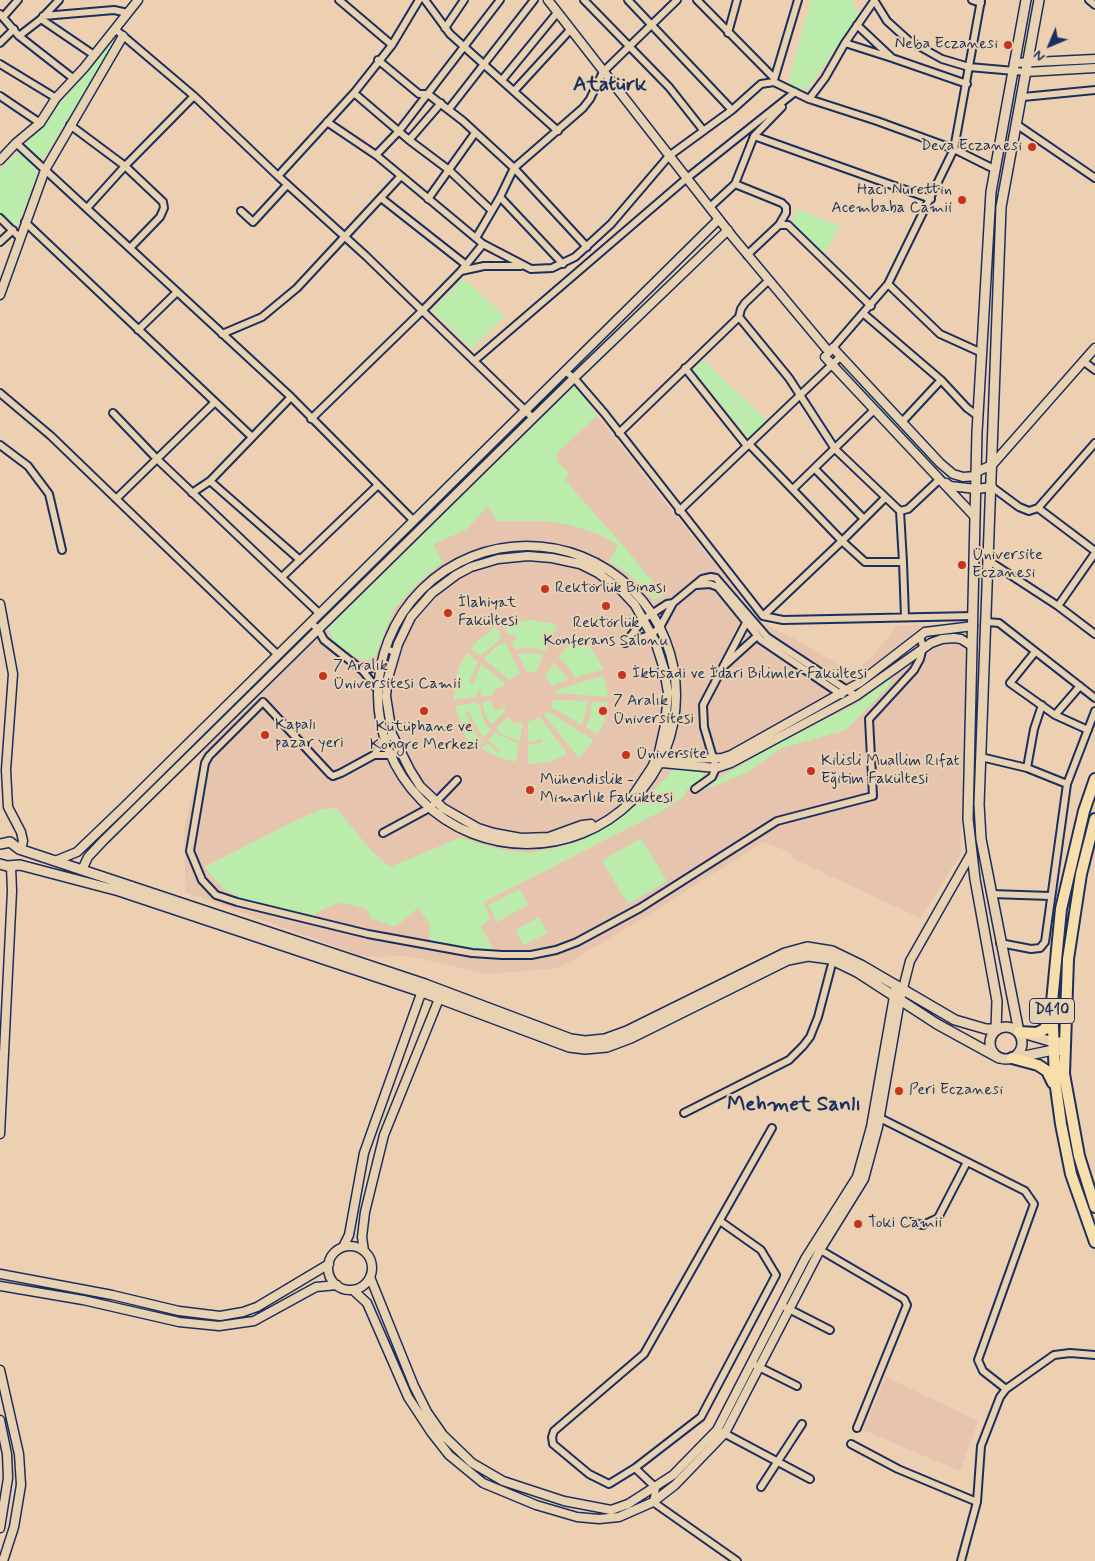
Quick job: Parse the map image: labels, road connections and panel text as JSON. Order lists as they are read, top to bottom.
{
  "streets": {
    "highway": ["D410"]
  },
  "districts": ["Atatürk", "Mehmet Sanlı"],
  "places": [
    "Neba Eczanesi",
    "Deva Eczanesi",
    "Hacı Nurettin Acembaba Camii",
    "Üniversite Eczanesi",
    "Rektörlük Binası",
    "Rektörlük Konferans Salonu",
    "İlahiyat Fakültesi",
    "İktisadi ve İdari Bilimler Fakültesi",
    "7 Aralık Üniversitesi Camii",
    "Kütüphane ve Kongre Merkezi",
    "7 Aralık Üniversitesi",
    "Kapalı pazar yeri",
    "Üniversite",
    "Kilisli Muallim Rıfat Eğitim Fakültesi",
    "Mühendislik - Mimarlık Faküktesi",
    "Peri Eczanesi",
    "Toki Camii"
  ],
  "north": "bottom left"
}
